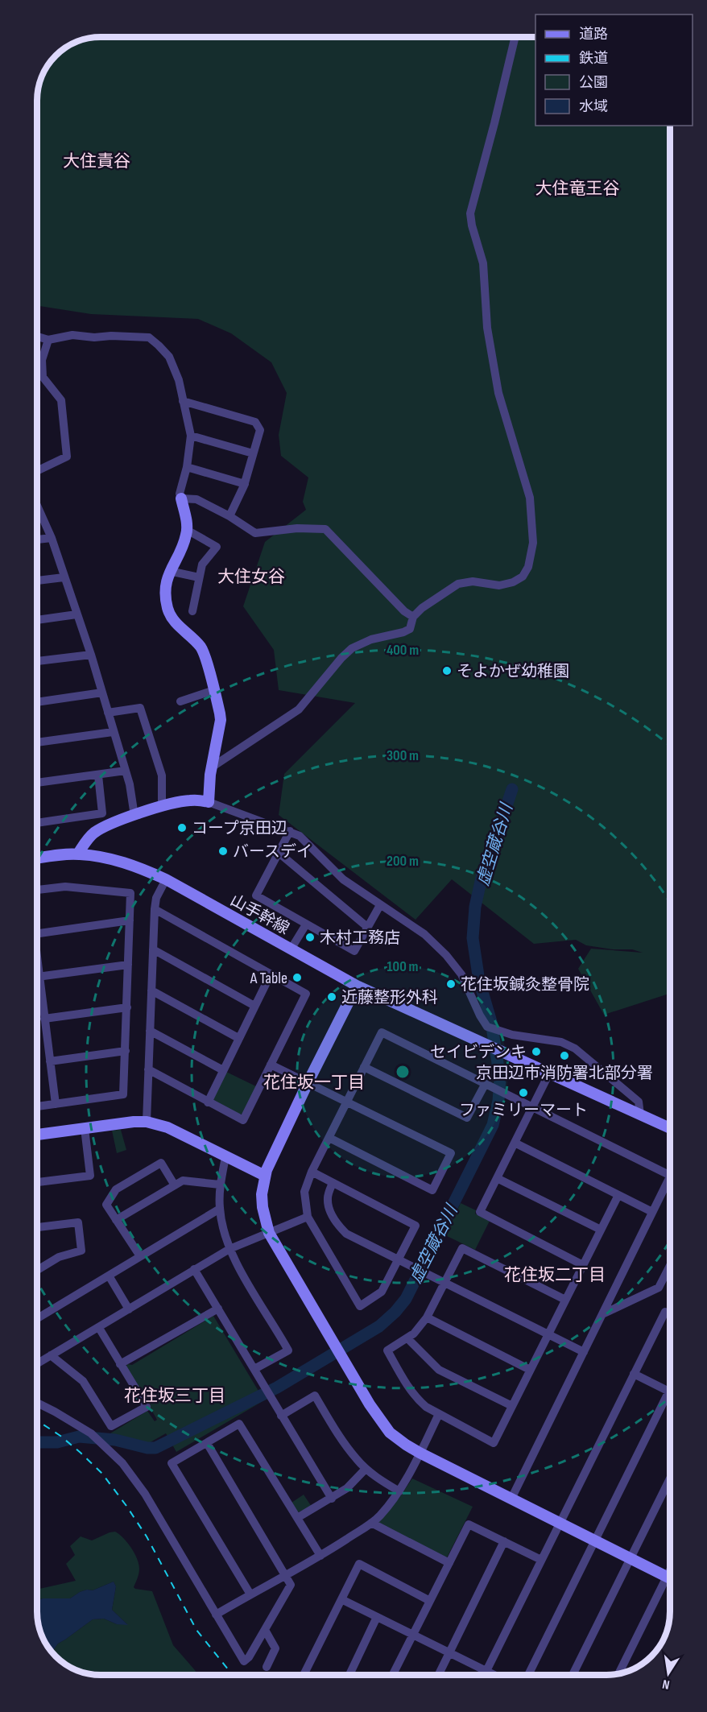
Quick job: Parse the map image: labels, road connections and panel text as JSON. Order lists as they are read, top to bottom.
{
  "streets": {
    "street": ["山手幹線"]
  },
  "districts": [
    "大住責谷",
    "大住竜王谷",
    "大住女谷",
    "花住坂一丁目",
    "花住坂二丁目",
    "花住坂三丁目"
  ],
  "water": ["虚空蔵谷川"],
  "places": [
    "そよかぜ幼稚園",
    "コープ京田辺",
    "バースデイ",
    "木村工務店",
    "A Table",
    "花住坂鍼灸整骨院",
    "近藤整形外科",
    "セイビデンキ",
    "京田辺市消防署北部分署",
    "ファミリーマート"
  ],
  "legend": [
    "道路",
    "鉄道",
    "公園",
    "水域"
  ],
  "north": "bottom",
  "rings": [
    "400 m",
    "300 m",
    "200 m",
    "100 m"
  ]
}
